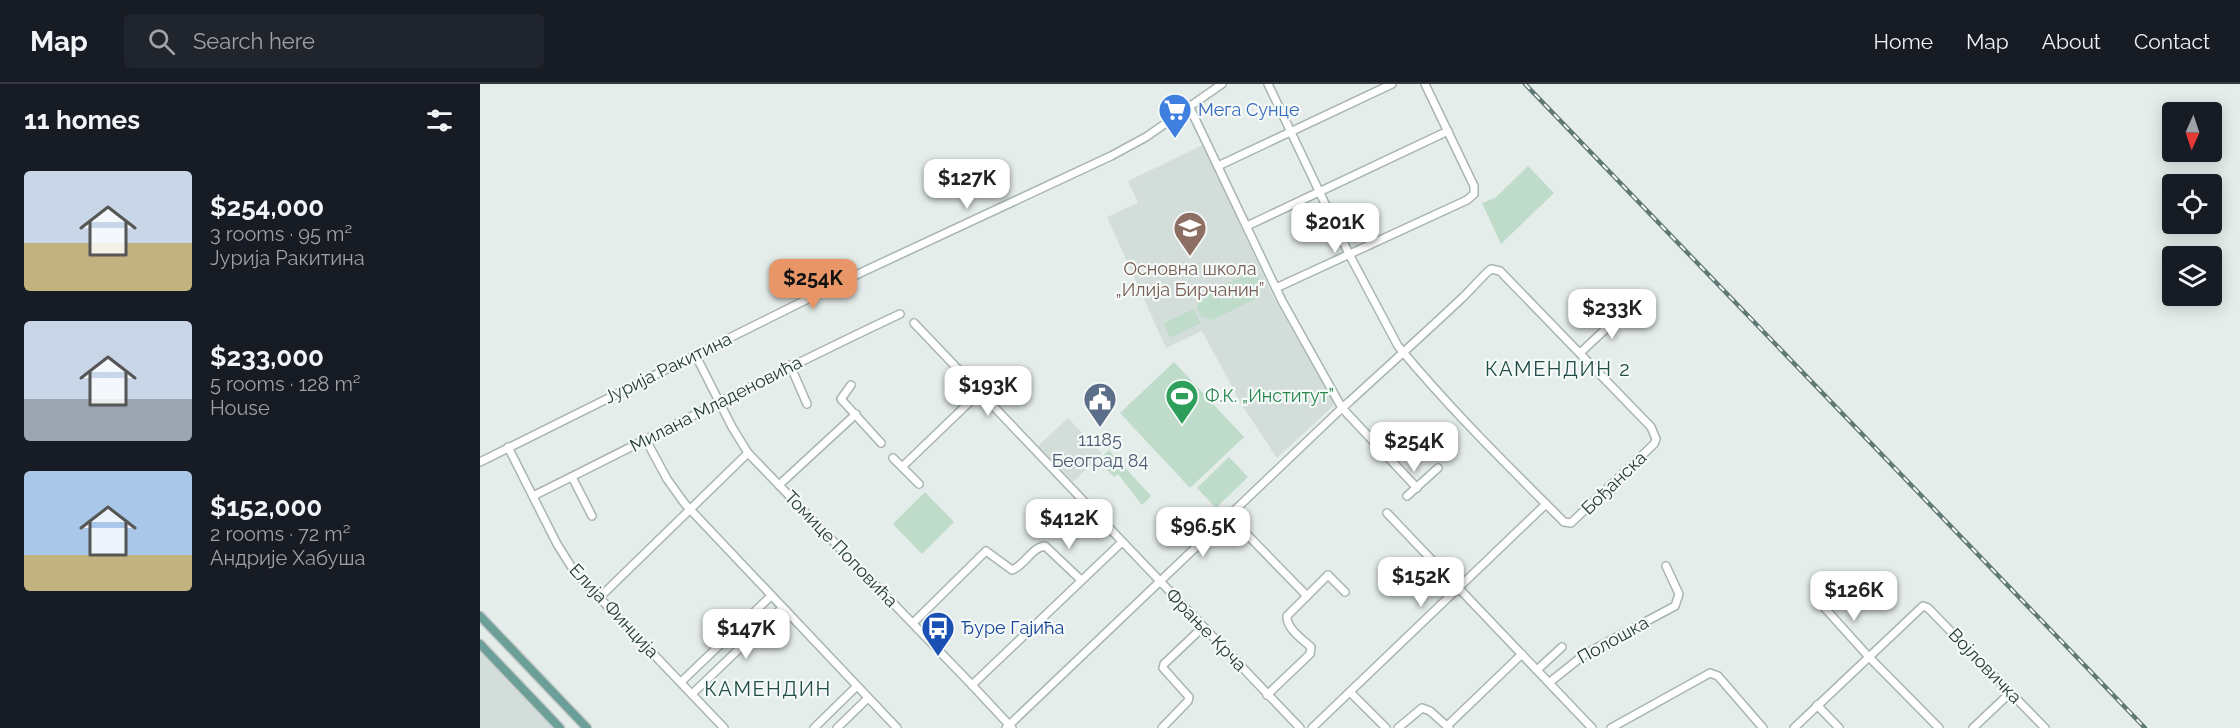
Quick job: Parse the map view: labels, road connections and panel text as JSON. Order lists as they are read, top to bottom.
{
  "streets": {
    "street": [
      "Јурија Ракитина",
      "Милана Младеновића",
      "Бођанска",
      "Томице Поповића",
      "Елија Финција",
      "Фрање Крча",
      "Полошка",
      "Војловичка"
    ]
  },
  "crossings": [
    ["Јурија Ракитина", "Томице Поповића"],
    ["Јурија Ракитина", "Елија Финција"],
    ["Милана Младеновића", "Томице Поповића"],
    ["Милана Младеновића", "Елија Финција"]
  ],
  "districts": ["КАМЕНДИН 2", "КАМЕНДИН"],
  "places": {
    "supermarket": ["Мега Сунце"],
    "school or university": ["Основна школа „Илија Бирчанин”"],
    "sports": ["Ф.К. „Институт”"],
    "public building": ["11185 Београд 84"],
    "bus stop": ["Ђуре Гајића"]
  },
  "north": "bottom",
  "page": {
    "header": "Map",
    "search": "Search here",
    "nav": [
      "Home",
      "Map",
      "About",
      "Contact"
    ],
    "heading": "11 homes",
    "list": [
      {
        "name": "$254,000",
        "note": "3 rooms · 95 m² · Јурија Ракитина"
      },
      {
        "name": "$233,000",
        "note": "5 rooms · 128 m² · House"
      },
      {
        "name": "$152,000",
        "note": "2 rooms · 72 m² · Андрије Хабуша"
      }
    ],
    "price": [
      "$127K",
      "$201K",
      "$254K",
      "$233K",
      "$193K",
      "$254K",
      "$412K",
      "$96.5K",
      "$152K",
      "$126K",
      "$147K"
    ]
  }
}
